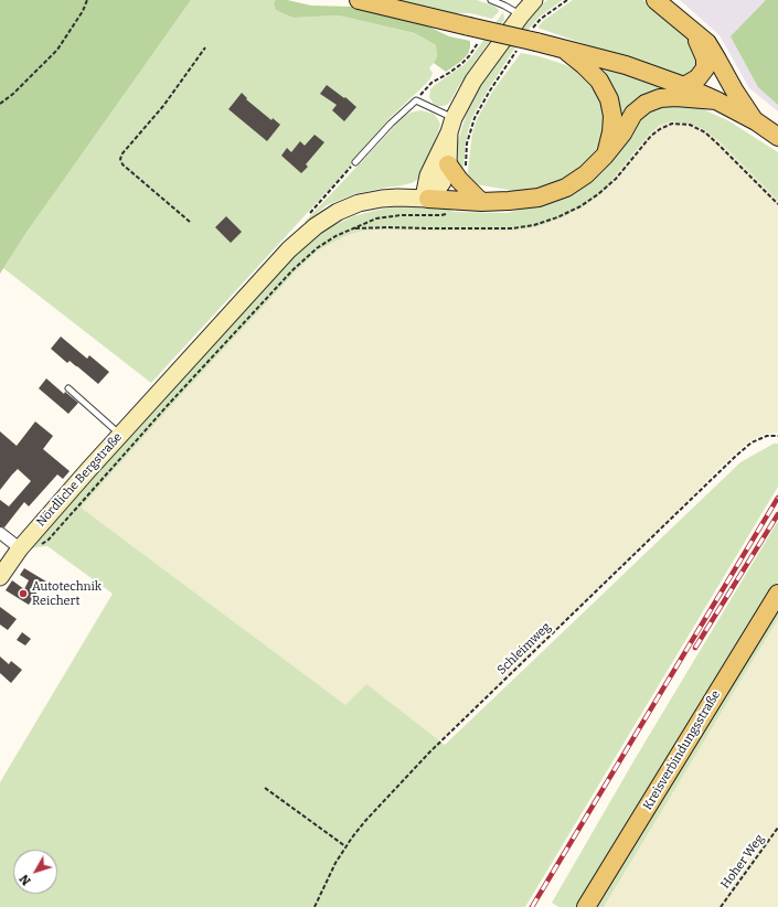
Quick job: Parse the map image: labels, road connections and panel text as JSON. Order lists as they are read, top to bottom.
{
  "streets": {
    "main road": ["Nördliche Bergstraße", "Kreisverbindungsstraße"],
    "path": ["Schleimweg", "Hoher Weg"]
  },
  "places": ["Autotechnik Reichert"],
  "north": "bottom left"
}
